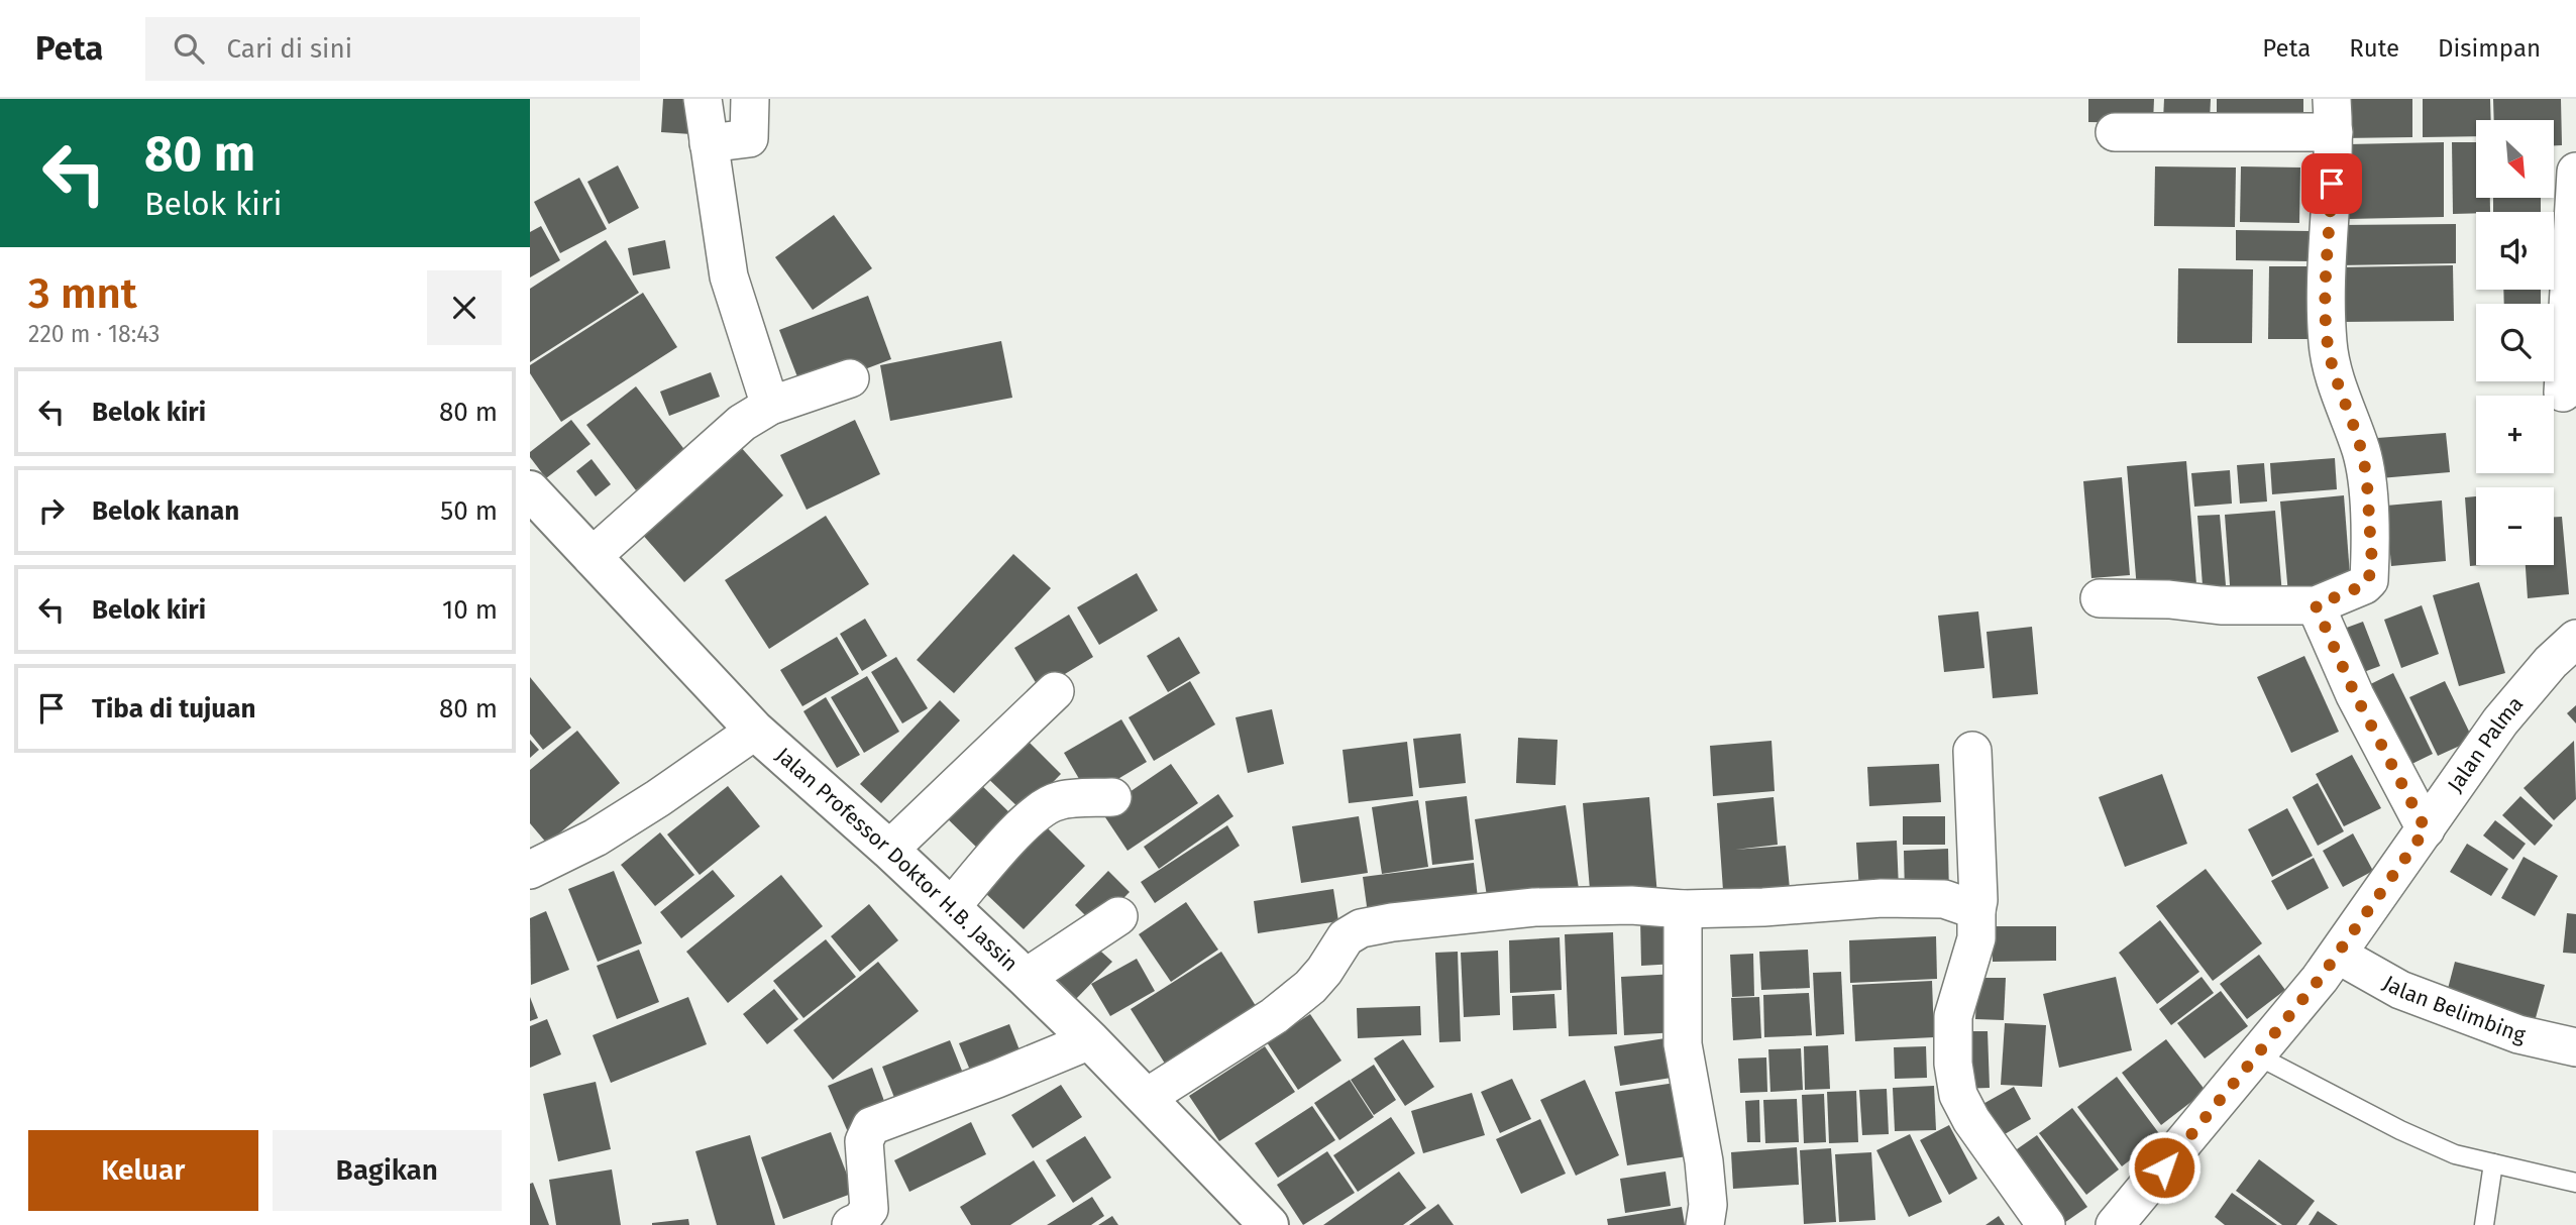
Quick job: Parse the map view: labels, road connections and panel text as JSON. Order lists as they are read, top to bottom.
{
  "streets": {
    "highway": ["Jalan Professor Doktor H.B. Jassin"],
    "street": ["Jalan Palma", "Jalan Belimbing"]
  },
  "crossings": [
    ["Jalan Palma", "Jalan Belimbing"]
  ],
  "north": "bottom right",
  "page": {
    "header": "Peta",
    "search": "Cari di sini",
    "nav": ["Peta", "Rute", "Disimpan"],
    "turn": ["80 m", "Belok kiri"],
    "map_buttons": ["+", "−"],
    "heading": ["3 mnt", "220 m · 18:43"],
    "list": [
      {
        "name": "Belok kiri",
        "value": "80 m"
      },
      {
        "name": "Belok kanan",
        "value": "50 m"
      },
      {
        "name": "Belok kiri",
        "value": "10 m"
      },
      {
        "name": "Tiba di tujuan",
        "value": "80 m"
      }
    ],
    "buttons": ["Keluar", "Bagikan"]
  }
}
